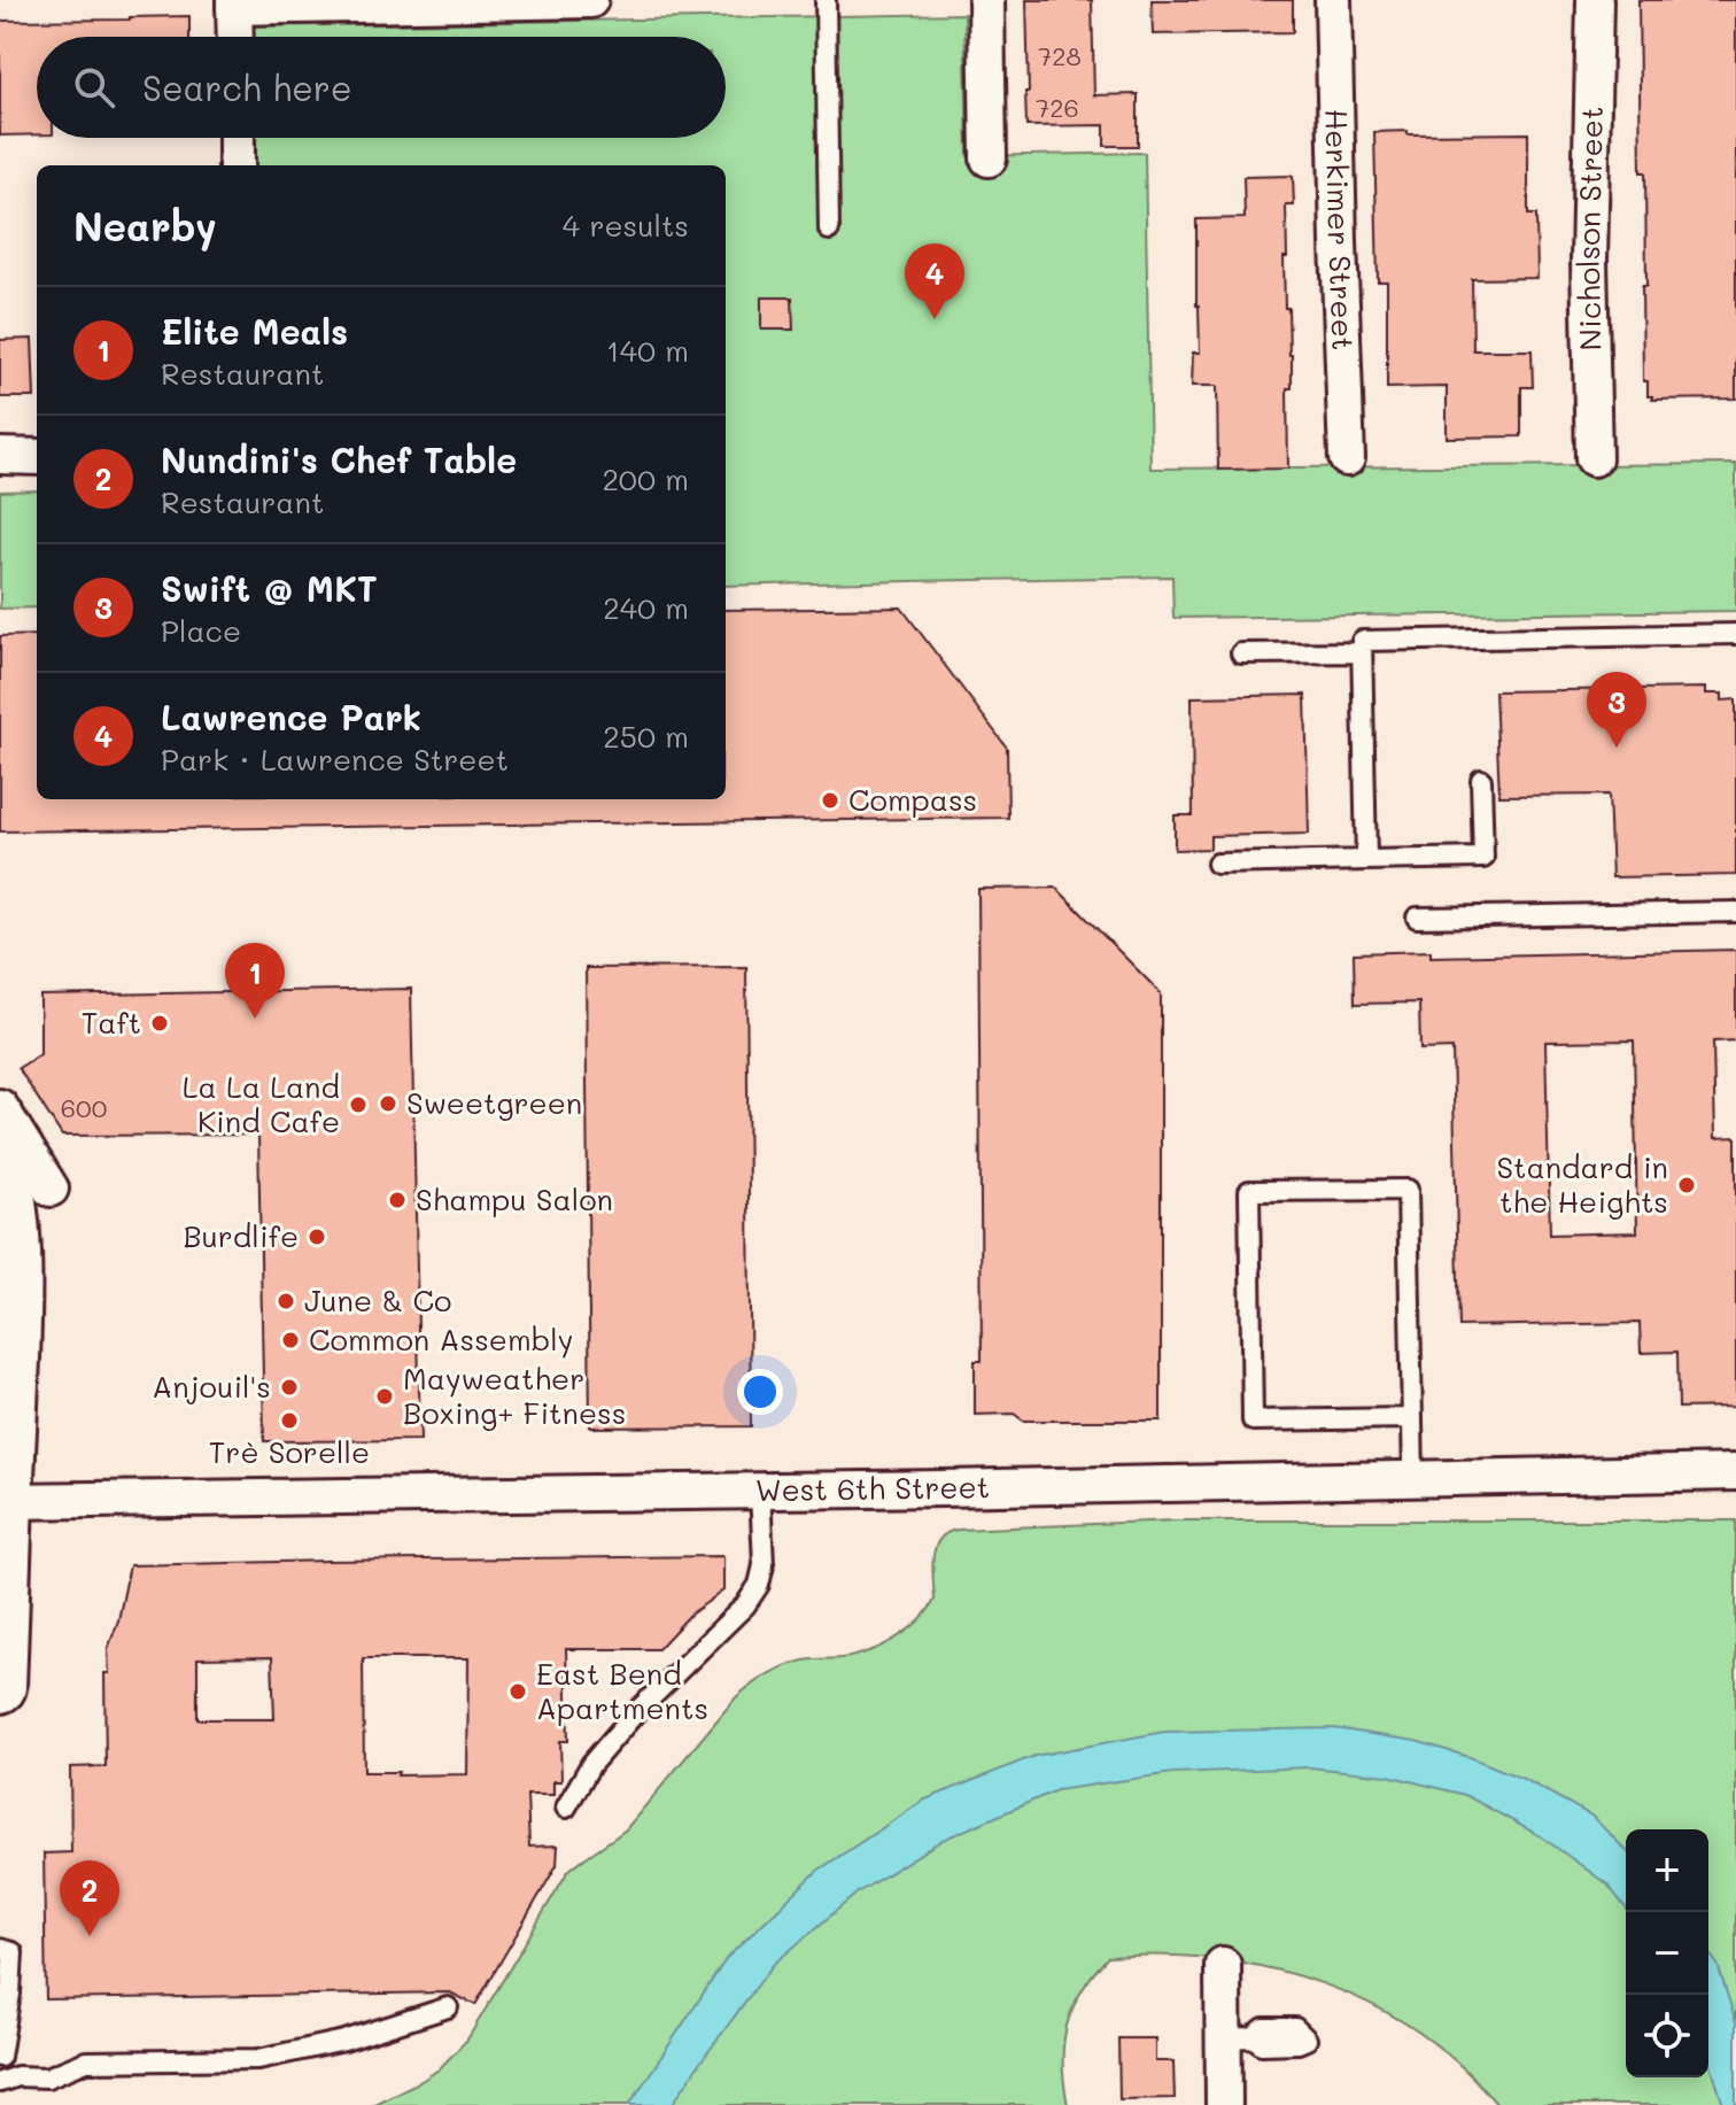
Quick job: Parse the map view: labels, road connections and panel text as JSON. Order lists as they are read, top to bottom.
{
  "streets": {
    "street": ["Herkimer Street", "Nicholson Street", "West 6th Street"]
  },
  "places": [
    "Compass",
    "Taft",
    "Sweetgreen",
    "La La Land Kind Cafe",
    "Standard in the Heights",
    "Shampu Salon",
    "Burdlife",
    "June & Co",
    "Common Assembly",
    "Anjouil's",
    "Mayweather Boxing+ Fitness",
    "Trè Sorelle",
    "East Bend Apartments"
  ],
  "house_numbers": ["728", "726", "600"],
  "page": {
    "search": "Search here",
    "heading": ["Nearby", "4 results"],
    "pins": [
      "4",
      "3",
      "1",
      "2"
    ],
    "list": [
      {
        "mark": "1",
        "name": "Elite Meals",
        "note": "Restaurant",
        "value": "140 m"
      },
      {
        "mark": "2",
        "name": "Nundini's Chef Table",
        "note": "Restaurant",
        "value": "200 m"
      },
      {
        "mark": "3",
        "name": "Swift @ MKT",
        "note": "Place",
        "value": "240 m"
      },
      {
        "mark": "4",
        "name": "Lawrence Park",
        "note": "Park · Lawrence Street",
        "value": "250 m"
      }
    ],
    "map_buttons": ["+", "−"]
  }
}
